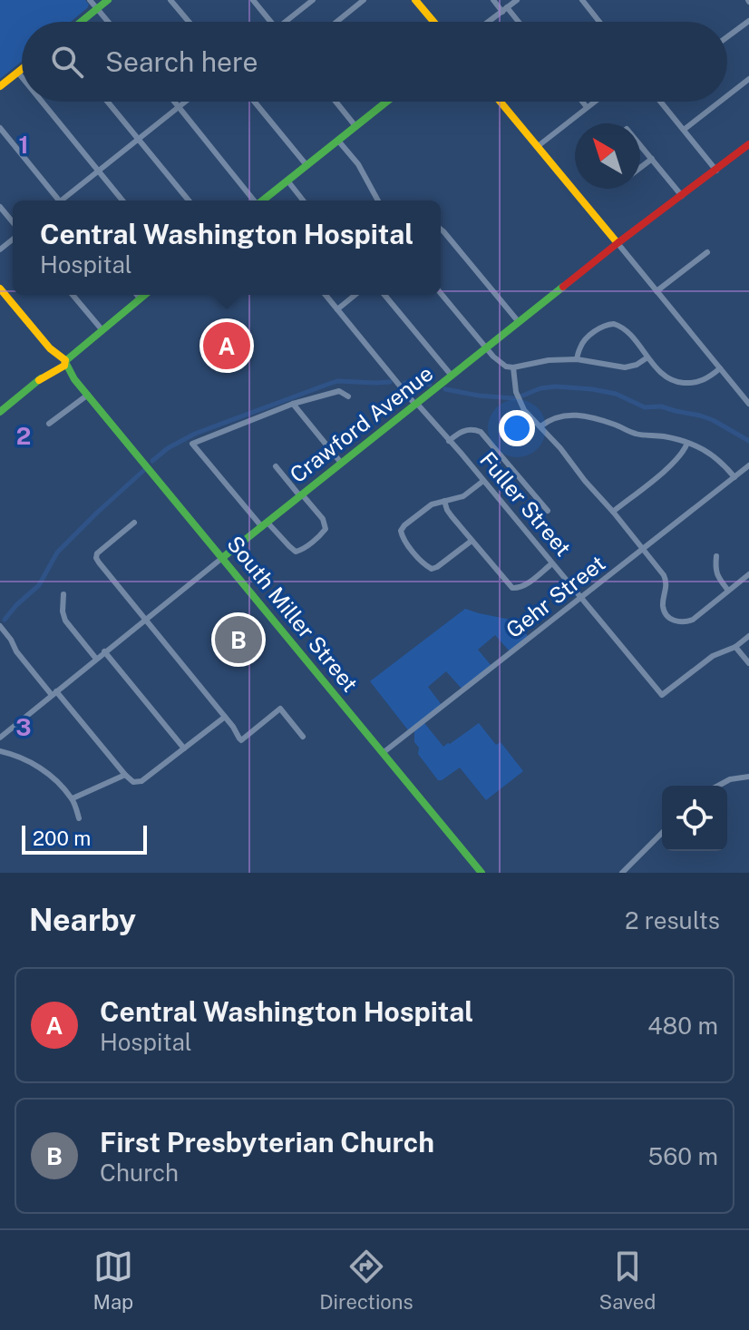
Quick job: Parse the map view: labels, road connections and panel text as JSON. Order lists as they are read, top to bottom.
{
  "streets": {
    "street": [
      "Crawford Avenue",
      "Fuller Street",
      "Gehr Street",
      "South Miller Street"
    ]
  },
  "crossings": [
    ["Crawford Avenue", "Fuller Street"],
    ["Crawford Avenue", "South Miller Street"],
    ["Fuller Street", "Gehr Street"],
    ["Gehr Street", "South Miller Street"]
  ],
  "scale_bar": "200 m",
  "north": "top left",
  "page": {
    "search": "Search here",
    "popup": ["Central Washington Hospital", "Hospital"],
    "pins": ["A", "B"],
    "scale": "200 m",
    "heading": ["Nearby", "2 results"],
    "list": [
      {
        "mark": "A",
        "name": "Central Washington Hospital",
        "note": "Hospital",
        "value": "480 m"
      },
      {
        "mark": "B",
        "name": "First Presbyterian Church",
        "note": "Church",
        "value": "560 m"
      }
    ],
    "nav": ["Map", "Directions", "Saved"]
  },
  "grid": {
    "rows": ["1", "2", "3"]
  }
}
